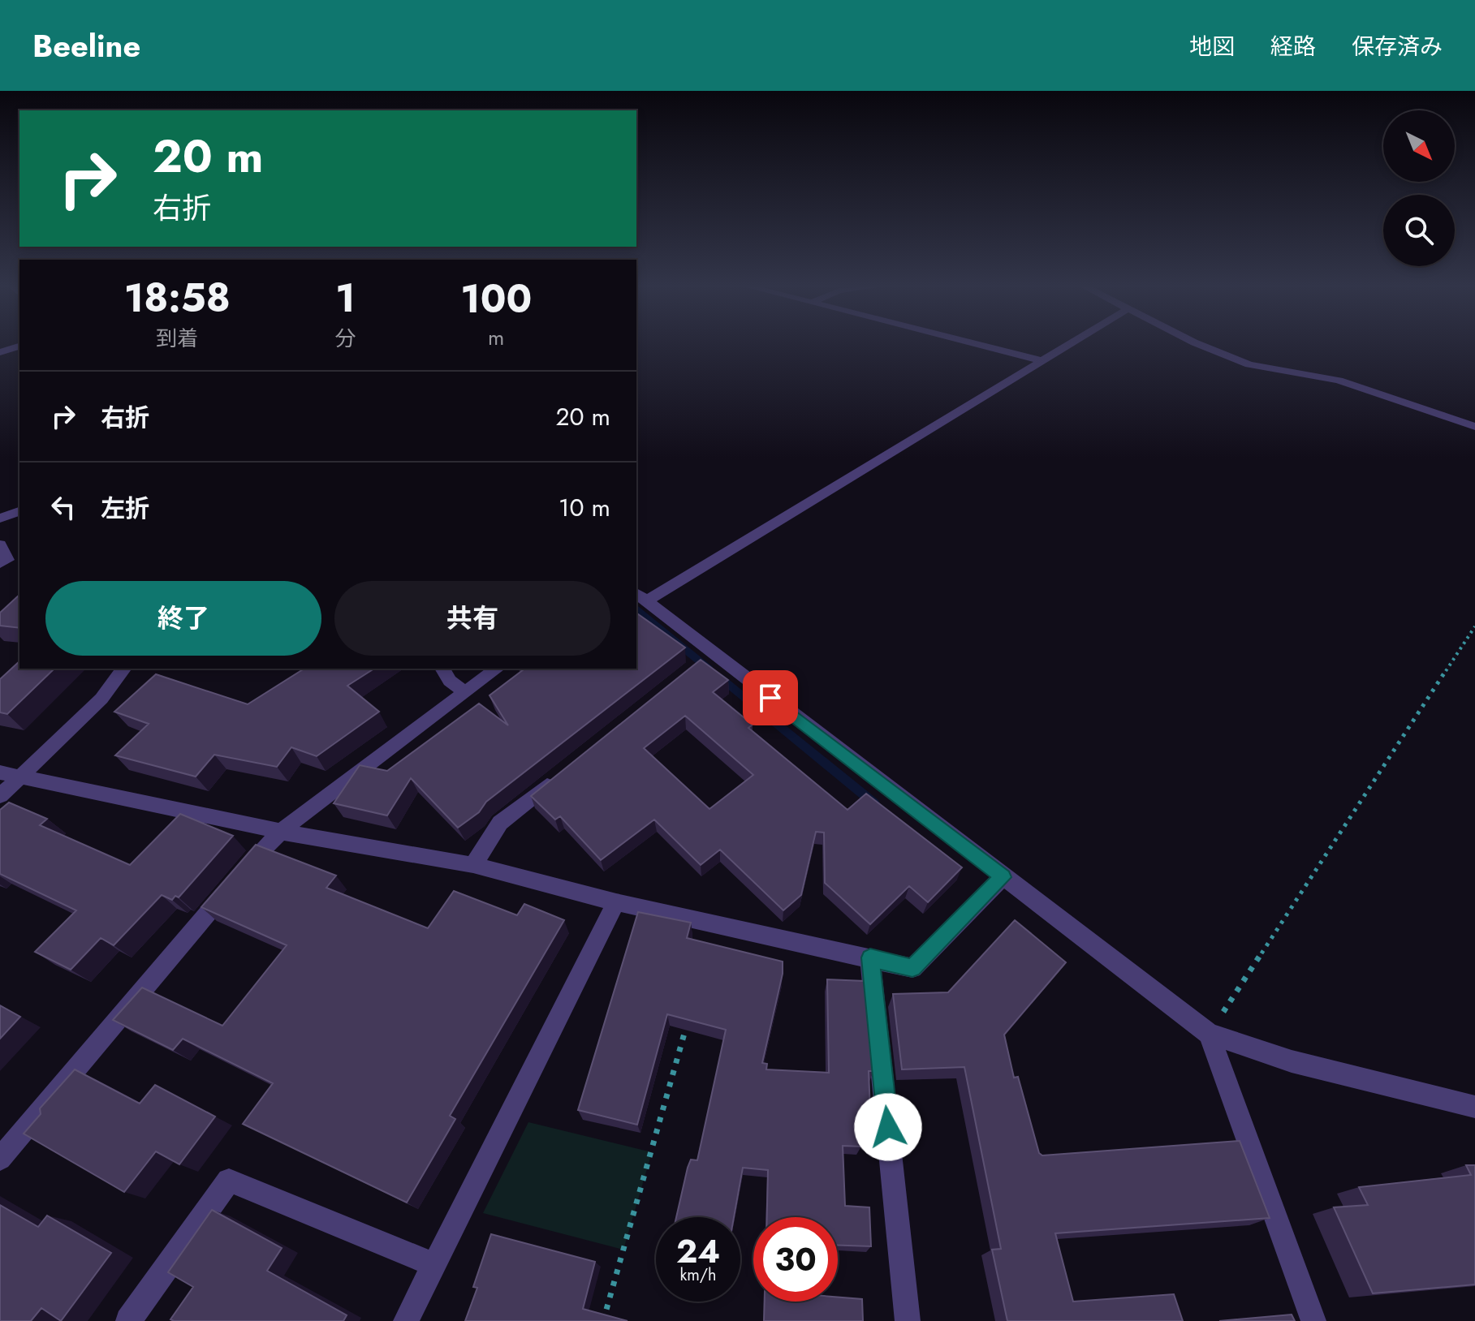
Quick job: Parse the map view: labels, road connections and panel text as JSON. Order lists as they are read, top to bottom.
{
  "north": "bottom right",
  "page": {
    "header": "Beeline",
    "nav": ["地図", "経路", "保存済み"],
    "turn": ["20 m", "右折"],
    "eta": [
      "18:58",
      "到着",
      "1",
      "分",
      "100",
      "m"
    ],
    "list": [
      {
        "name": "右折",
        "value": "20 m"
      },
      {
        "name": "左折",
        "value": "10 m"
      }
    ],
    "buttons": ["終了", "共有"],
    "speed": "24 km/h",
    "limit": "30"
  }
}
